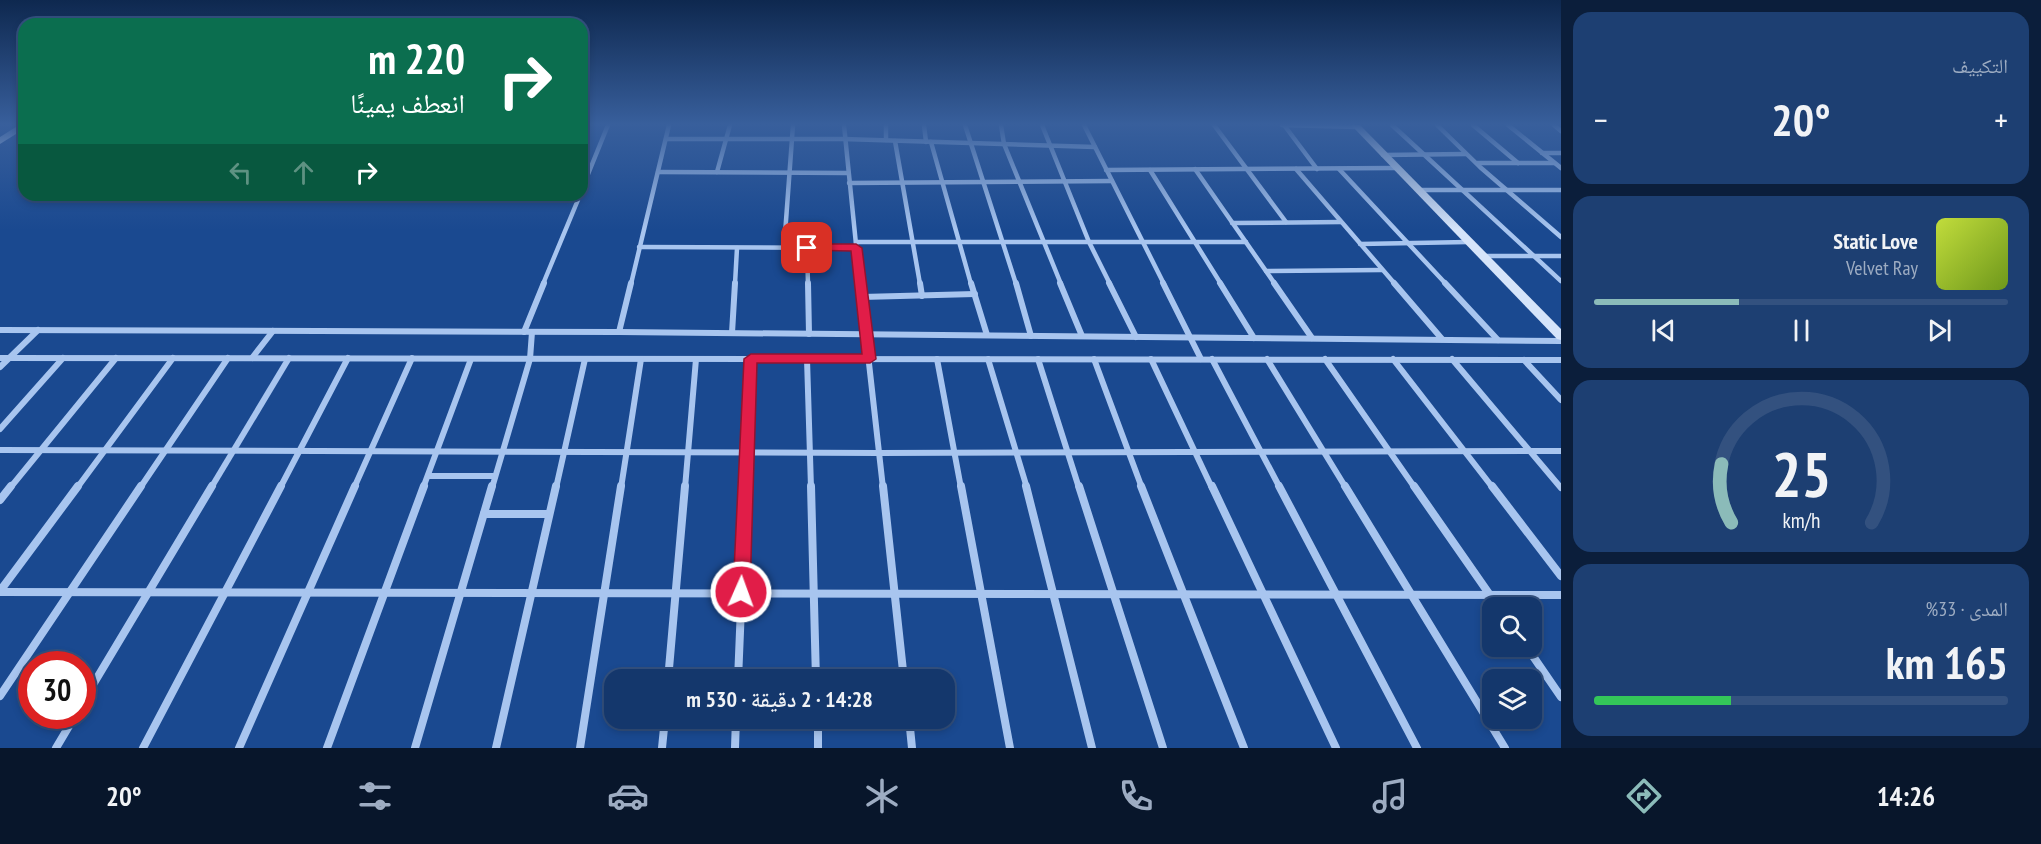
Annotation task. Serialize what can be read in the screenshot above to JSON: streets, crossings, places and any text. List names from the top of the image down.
{
  "page": {
    "tile": [
      "التكييف",
      ["المدى · 33%", "165 km"]
    ],
    "turn": ["220 m", "انعطف يمينًا"],
    "heat": ["−", "20°", "+"],
    "song": ["Static Love", "Velvet Ray"],
    "limit": "30",
    "trip": "14:28 · 2 دقيقة · 530 m",
    "tabs": ["14:26", "20°"],
    "gauge": ["25", "km/h"]
  }
}
